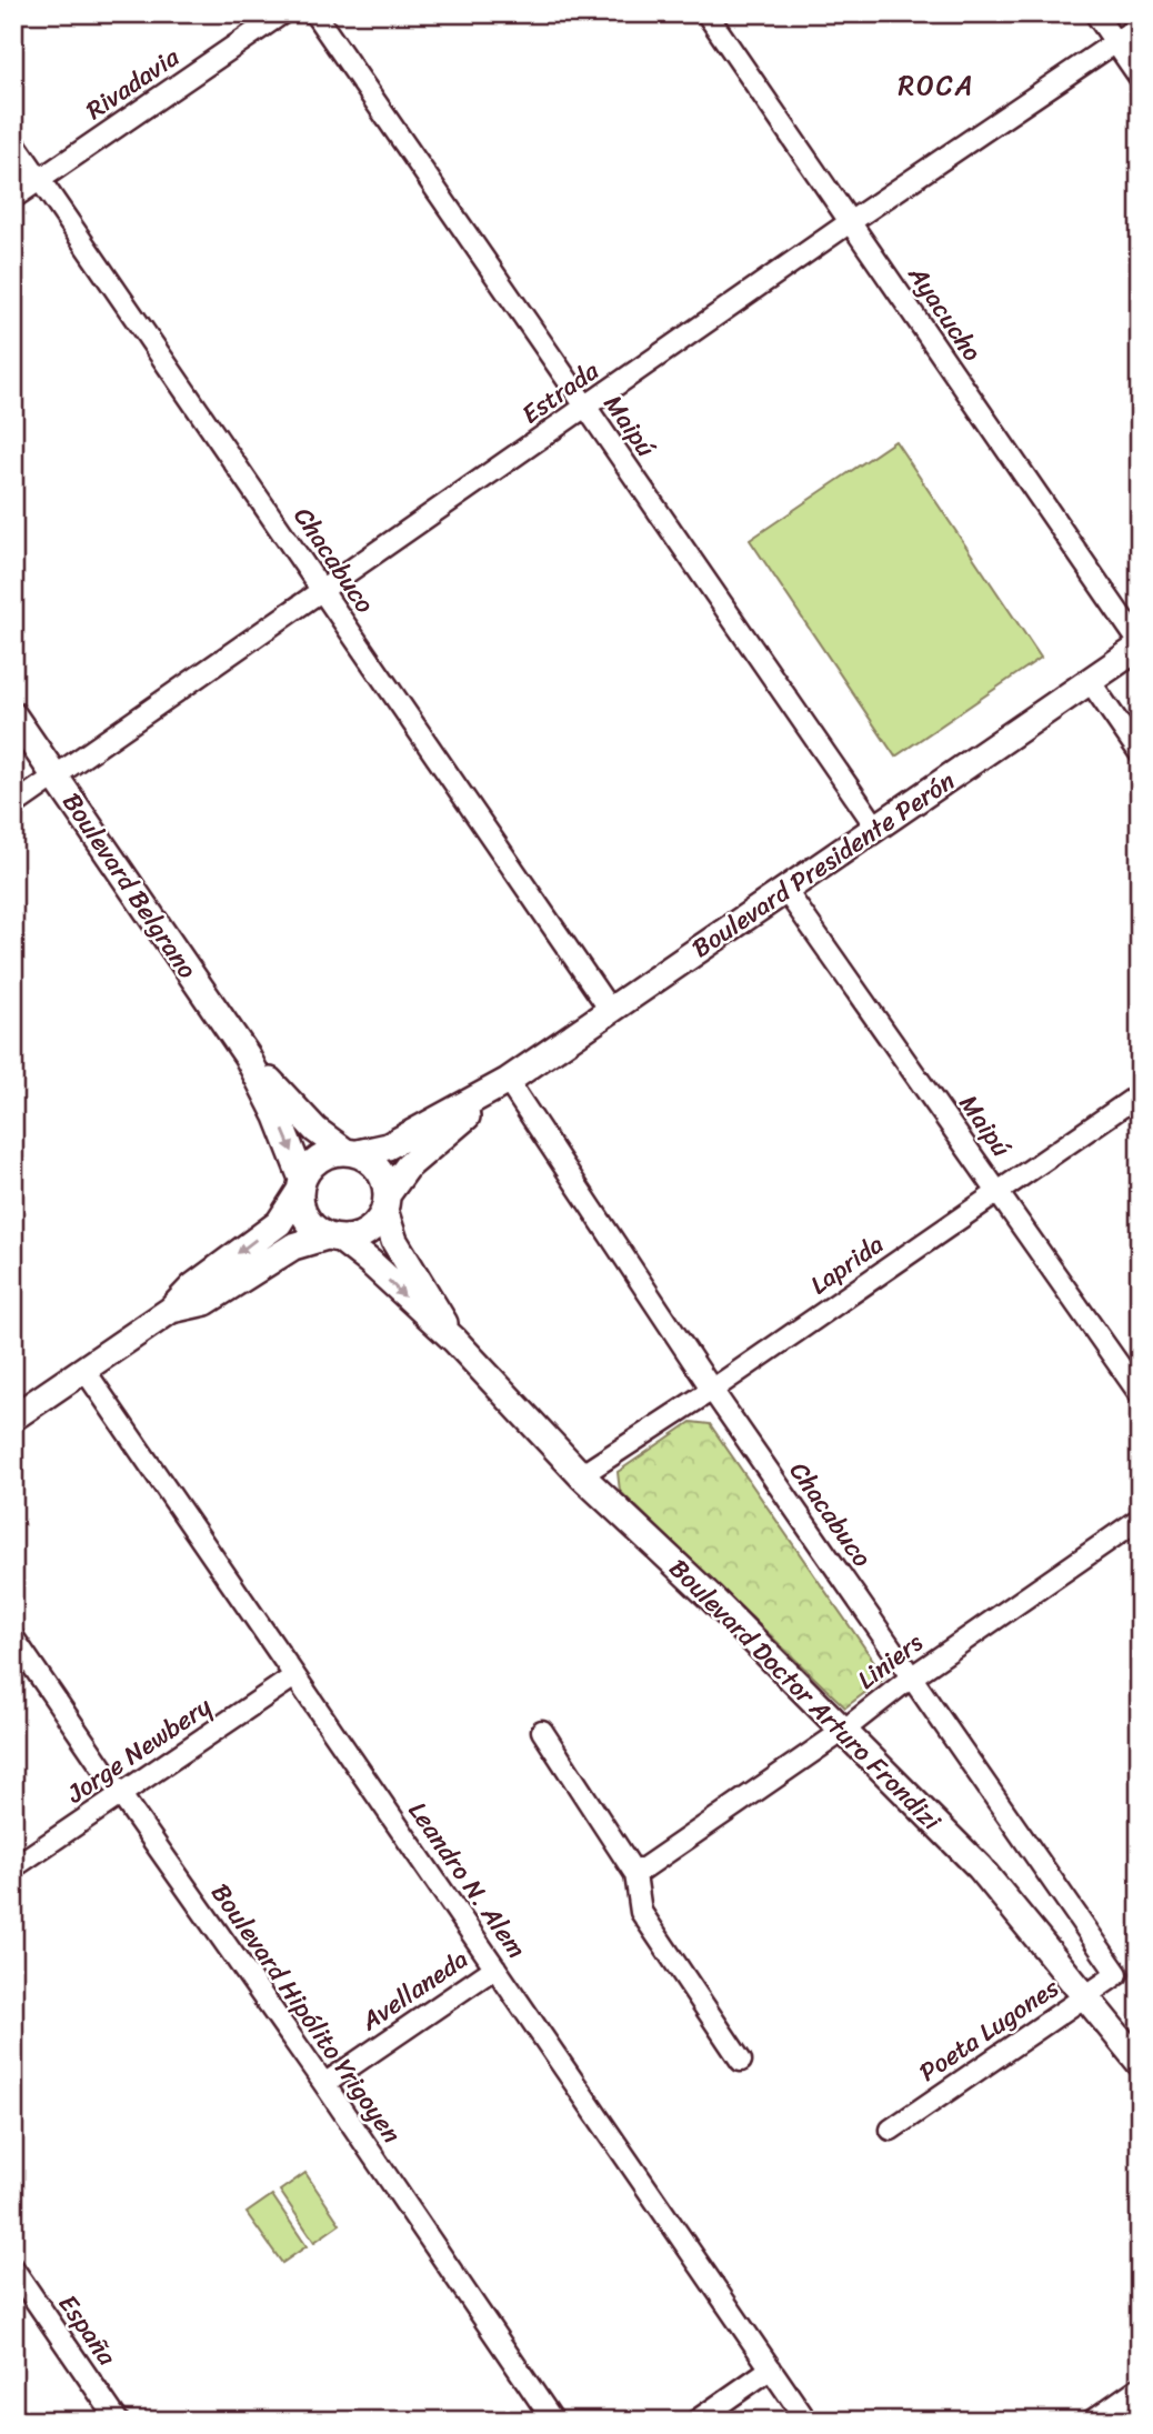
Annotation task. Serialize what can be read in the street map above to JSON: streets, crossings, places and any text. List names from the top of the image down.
{
  "streets": {
    "street": [
      "Rivadavia",
      "Ayacucho",
      "Estrada",
      "Maipú",
      "Chacabuco",
      "Boulevard Presidente Perón",
      "Boulevard Belgrano",
      "Laprida",
      "Liniers",
      "Boulevard Doctor Arturo Frondizi",
      "Jorge Newbery",
      "Leandro N. Alem",
      "Avellaneda",
      "Boulevard Hipólito Yrigoyen",
      "Poeta Lugones",
      "España"
    ]
  },
  "crossings": [
    ["Rivadavia", "Chacabuco"],
    ["Ayacucho", "Estrada"],
    ["Ayacucho", "Boulevard Presidente Perón"],
    ["Estrada", "Maipú"],
    ["Estrada", "Chacabuco"],
    ["Estrada", "Boulevard Belgrano"],
    ["Maipú", "Boulevard Presidente Perón"],
    ["Maipú", "Laprida"],
    ["Chacabuco", "Boulevard Presidente Perón"],
    ["Chacabuco", "Laprida"],
    ["Chacabuco", "Liniers"],
    ["Chacabuco", "Poeta Lugones"],
    ["Boulevard Presidente Perón", "Boulevard Belgrano"],
    ["Boulevard Presidente Perón", "Boulevard Doctor Arturo Frondizi"],
    ["Boulevard Belgrano", "Boulevard Doctor Arturo Frondizi"],
    ["Laprida", "Boulevard Doctor Arturo Frondizi"],
    ["Liniers", "Boulevard Doctor Arturo Frondizi"],
    ["Boulevard Doctor Arturo Frondizi", "Poeta Lugones"],
    ["Jorge Newbery", "Leandro N. Alem"],
    ["Jorge Newbery", "Boulevard Hipólito Yrigoyen"],
    ["Leandro N. Alem", "Avellaneda"],
    ["Avellaneda", "Boulevard Hipólito Yrigoyen"]
  ],
  "districts": ["ROCA"]
}
